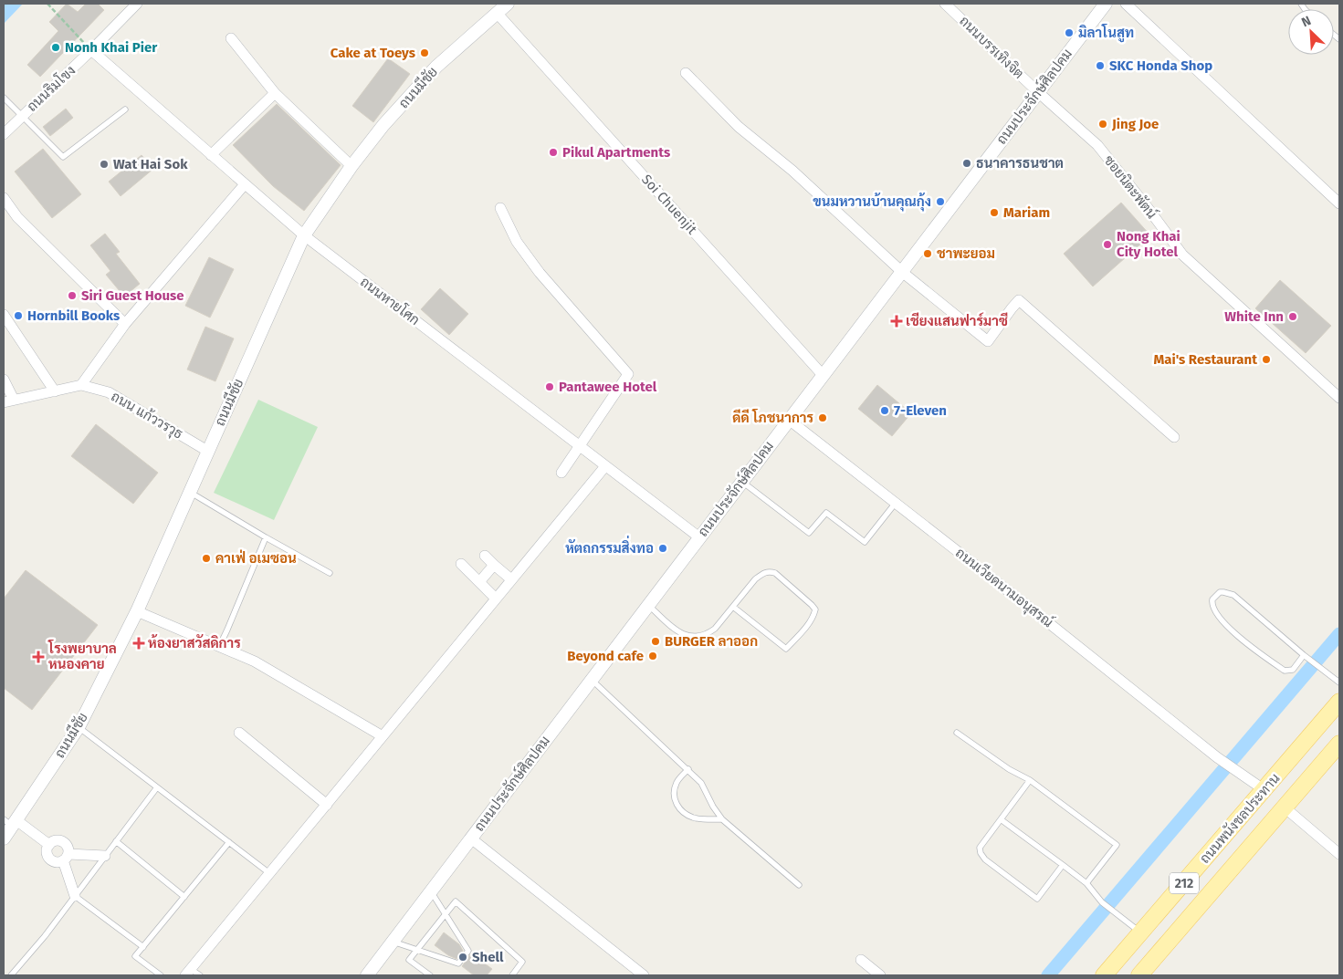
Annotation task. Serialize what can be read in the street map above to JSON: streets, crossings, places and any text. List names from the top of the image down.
{
  "streets": {
    "main road": ["ถนนพนังชลประทาน", "212"],
    "street": [
      "ถนนบรรเทิงจิต",
      "ถนนมีชัย",
      "ถนนริมโขง",
      "ถนนประจักษ์ศิลปคม",
      "ซอยนิตะพัตน์",
      "Soi Chuenjit",
      "ถนนหายโศก",
      "ถนน แก้ววรวุธ",
      "ถนนเวียดนามอนุสรณ์"
    ]
  },
  "crossings": [
    ["ถนนบรรเทิงจิต", "ถนนประจักษ์ศิลปคม"],
    ["ถนนบรรเทิงจิต", "ซอยนิตะพัตน์"],
    ["ถนนมีชัย", "Soi Chuenjit"],
    ["ถนนมีชัย", "ถนนหายโศก"],
    ["ถนนมีชัย", "ถนน แก้ววรวุธ"],
    ["ถนนริมโขง", "ถนนหายโศก"],
    ["ถนนประจักษ์ศิลปคม", "ซอยนิตะพัตน์"],
    ["ถนนประจักษ์ศิลปคม", "Soi Chuenjit"],
    ["ถนนประจักษ์ศิลปคม", "ถนนหายโศก"],
    ["ถนนประจักษ์ศิลปคม", "ถนนเวียดนามอนุสรณ์"],
    ["ถนนเวียดนามอนุสรณ์", "ถนนพนังชลประทาน"]
  ],
  "places": {
    "other": [
      "มิลาโนสูท",
      "Nonh Khai Pier",
      "Cake at Toeys",
      "SKC Honda Shop",
      "Jing Joe",
      "Pikul Apartments",
      "ธนาคารธนชาต",
      "Wat Hai Sok",
      "ขนมหวานบ้านคุณกุ้ง",
      "Mariam",
      "Nong Khai City Hotel",
      "ชาพะยอม",
      "Siri Guest House",
      "Hornbill Books",
      "White Inn",
      "Mai's Restaurant",
      "Pantawee Hotel",
      "7-Eleven",
      "ดีดี โภชนาการ",
      "หัตถกรรมสิ่งทอ",
      "คาเฟ่ อเมซอน",
      "BURGER ลาออก",
      "Beyond cafe",
      "Shell"
    ],
    "health": ["เชียงแสนฟาร์มาซี", "ห้องยาสวัสดิการ", "โรงพยาบาล หนองคาย"]
  },
  "north": "top left"
}
